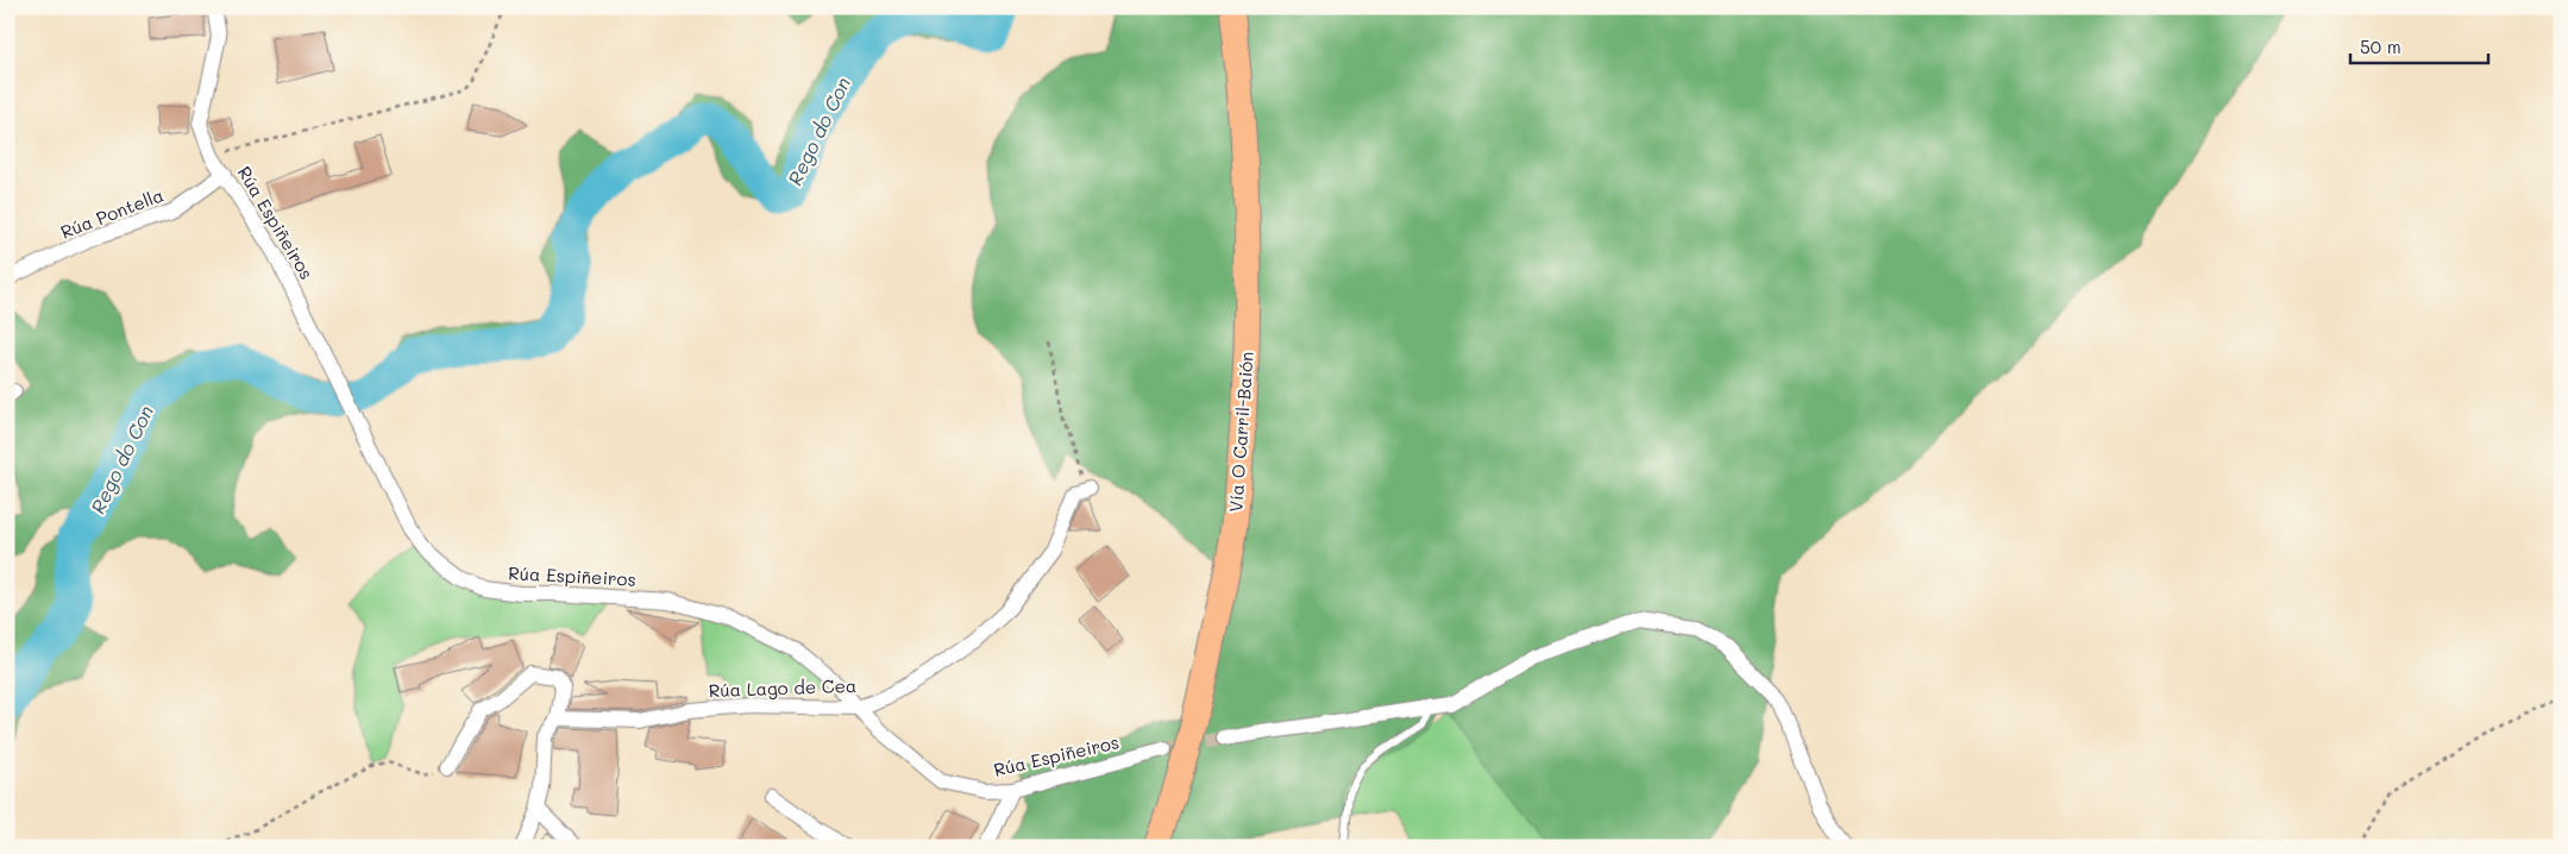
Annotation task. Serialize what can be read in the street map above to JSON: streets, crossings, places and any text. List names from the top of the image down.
{
  "streets": {
    "highway": ["Vía O Carril-Baión"],
    "street": ["Rúa Pontella", "Rúa Espiñeiros", "Rúa Lago de Cea"]
  },
  "crossings": [
    ["Rúa Pontella", "Rúa Espiñeiros"],
    ["Rúa Espiñeiros", "Rúa Lago de Cea"]
  ],
  "water": ["Rego do Con"],
  "scale_bar": "50 m"
}
